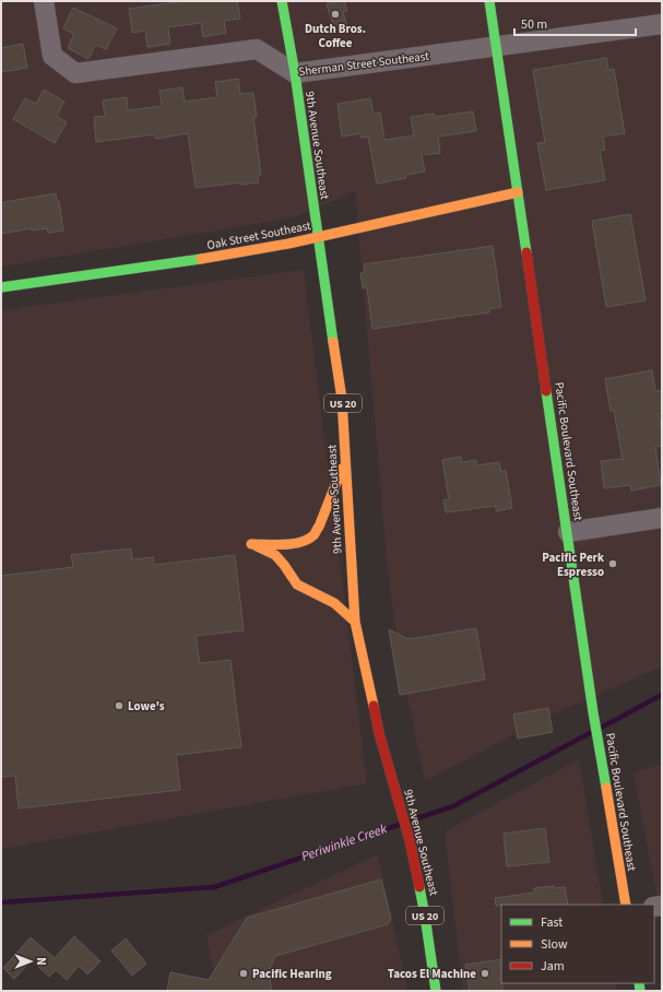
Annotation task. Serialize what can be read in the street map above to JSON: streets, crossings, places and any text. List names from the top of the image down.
{
  "streets": {
    "main road": [
      "9th Avenue Southeast",
      "Oak Street Southeast",
      "US 20",
      "Pacific Boulevard Southeast"
    ],
    "street": ["Sherman Street Southeast"]
  },
  "crossings": [
    ["Sherman Street Southeast", "9th Avenue Southeast"],
    ["Sherman Street Southeast", "Pacific Boulevard Southeast"],
    ["9th Avenue Southeast", "Oak Street Southeast"],
    ["Oak Street Southeast", "Pacific Boulevard Southeast"]
  ],
  "water": ["Periwinkle Creek"],
  "places": [
    "Dutch Bros. Coffee",
    "Pacific Perk Espresso",
    "Lowe's",
    "Pacific Hearing",
    "Tacos El Machine"
  ],
  "legend": ["Fast", "Slow", "Jam"],
  "scale_bar": "50 m",
  "north": "right"
}
